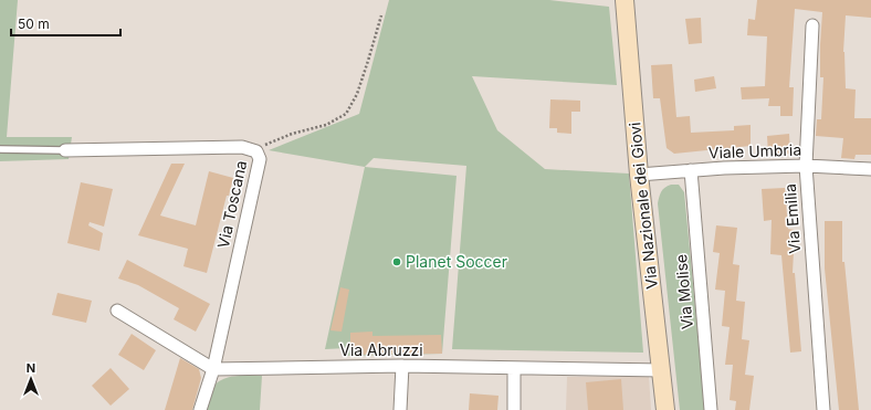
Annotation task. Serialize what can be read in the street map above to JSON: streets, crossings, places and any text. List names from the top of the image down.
{
  "streets": {
    "main road": ["Via Nazionale dei Giovi"],
    "street": [
      "Viale Umbria",
      "Via Toscana",
      "Via Emilia",
      "Via Molise",
      "Via Abruzzi"
    ]
  },
  "crossings": [
    ["Viale Umbria", "Via Nazionale dei Giovi"],
    ["Viale Umbria", "Via Emilia"],
    ["Viale Umbria", "Via Molise"],
    ["Via Toscana", "Via Abruzzi"],
    ["Via Nazionale dei Giovi", "Via Abruzzi"]
  ],
  "places": ["Planet Soccer"],
  "scale_bar": "50 m",
  "north": "top"
}
